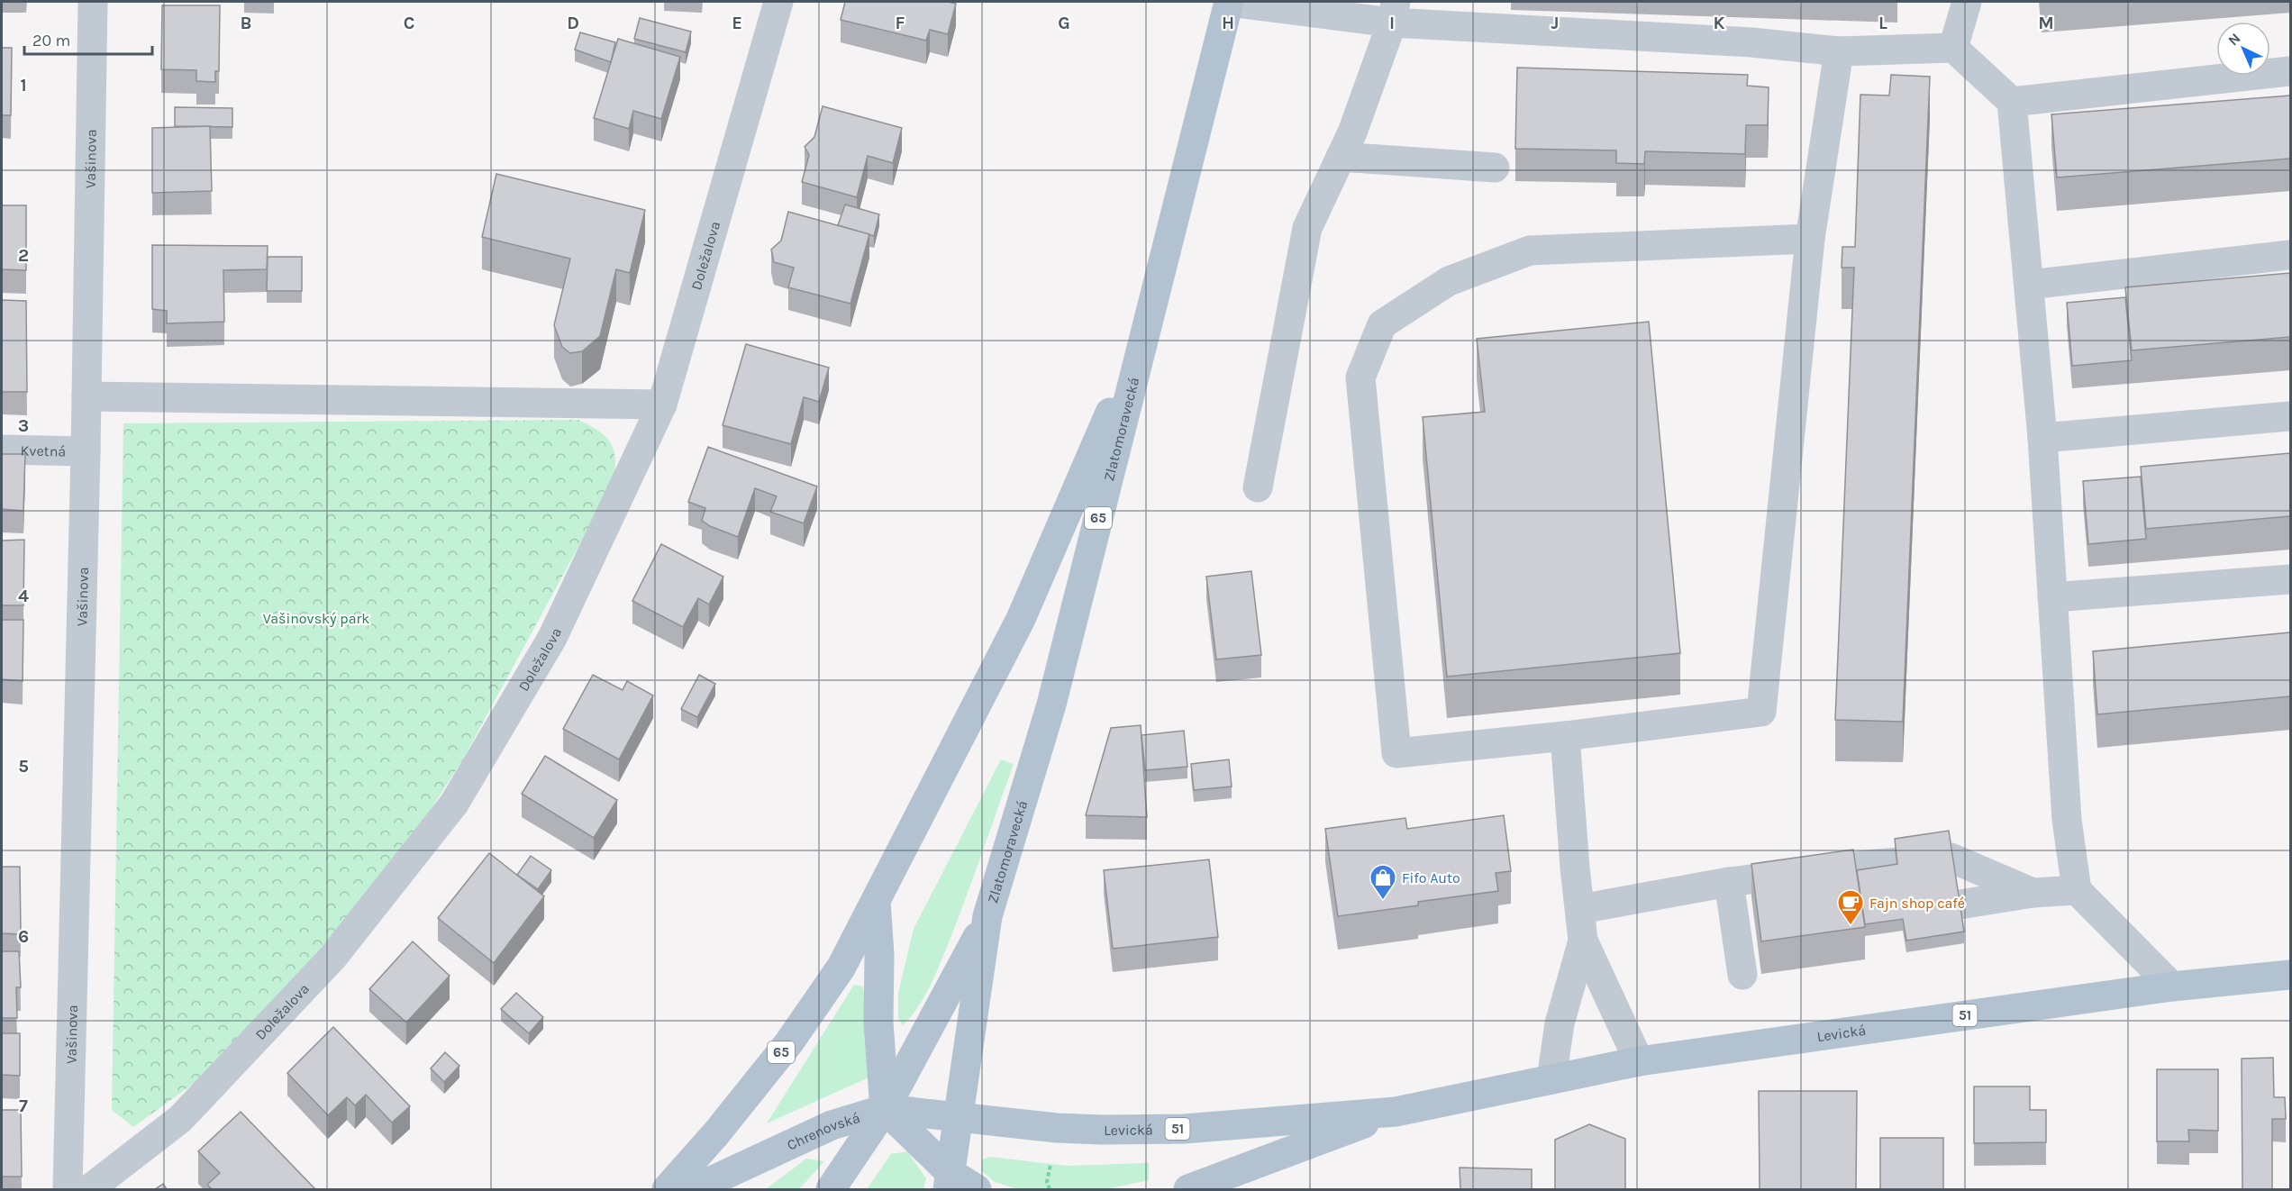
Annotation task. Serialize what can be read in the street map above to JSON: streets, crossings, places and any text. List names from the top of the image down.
{
  "streets": {
    "main road": [
      "Zlatomoravecká",
      "65",
      "51",
      "Levická",
      "Chrenovská"
    ],
    "street": ["Vašinova", "Doležalova", "Kvetná"]
  },
  "crossings": [
    ["Vašinova", "Kvetná"],
    ["Zlatomoravecká", "65"],
    ["65", "Levická"],
    ["65", "Chrenovská"],
    ["Levická", "Chrenovská"]
  ],
  "parks": ["Vašinovský park"],
  "places": {
    "shop": ["Fifo Auto"],
    "cafe": ["Fajn shop café"]
  },
  "scale_bar": "20 m",
  "north": "top left",
  "grid": {
    "columns": [
      "B",
      "C",
      "D",
      "E",
      "F",
      "G",
      "H",
      "I",
      "J",
      "K",
      "L",
      "M"
    ],
    "rows": [
      "1",
      "2",
      "3",
      "4",
      "5",
      "6",
      "7"
    ]
  }
}
